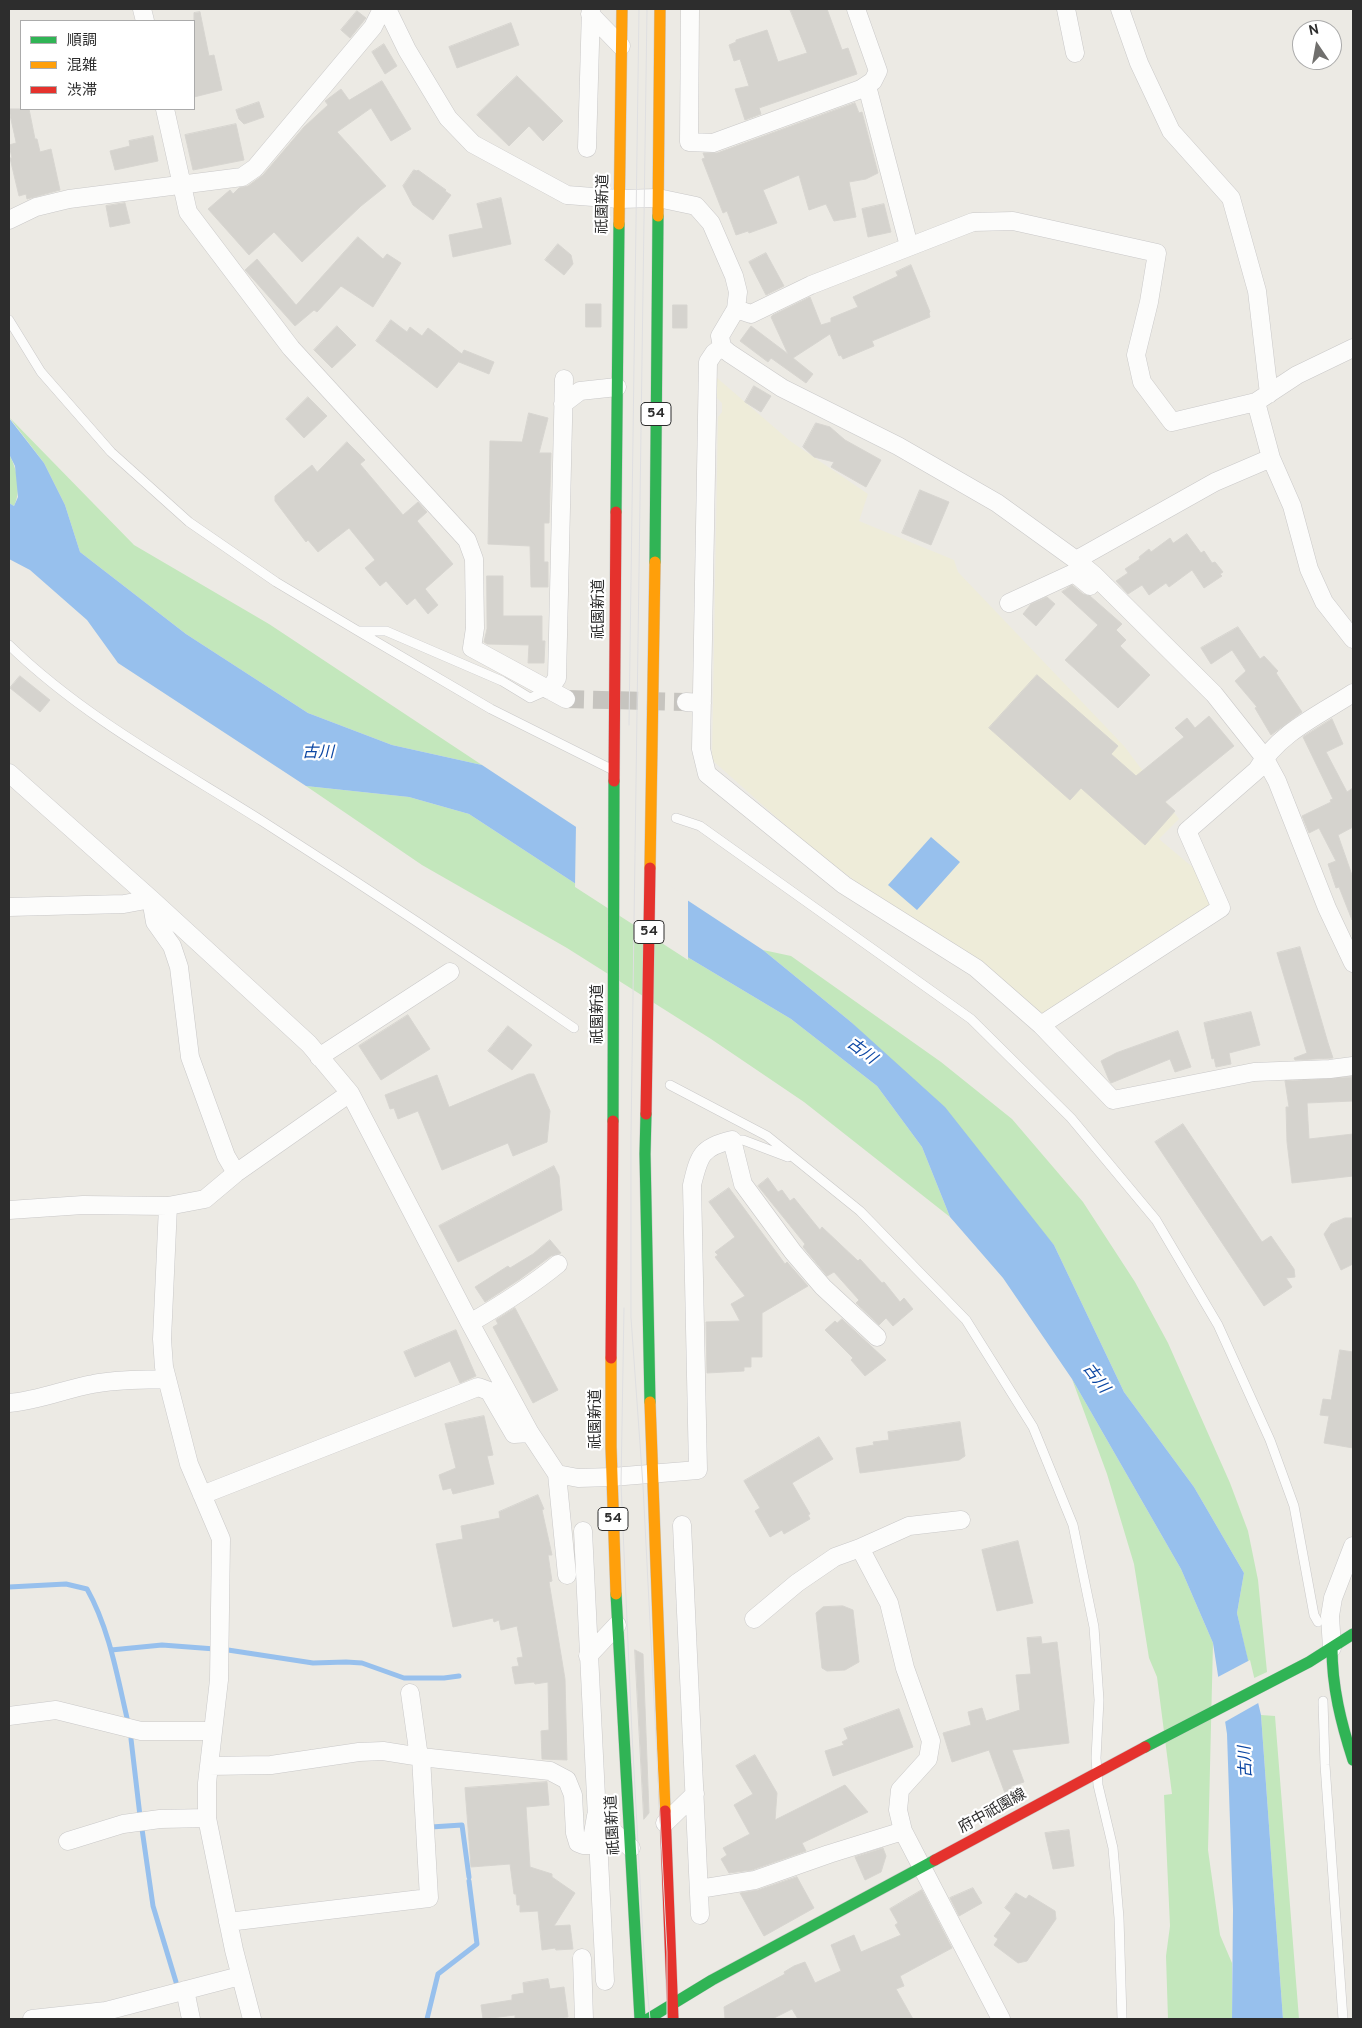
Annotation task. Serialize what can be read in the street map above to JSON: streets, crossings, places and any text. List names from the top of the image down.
{
  "streets": {
    "main road": ["祇園新道", "54", "府中祇園線"]
  },
  "crossings": [
    ["54", "府中祇園線"]
  ],
  "water": ["古川"],
  "legend": ["順調", "混雑", "渋滞"],
  "north": "top"
}
